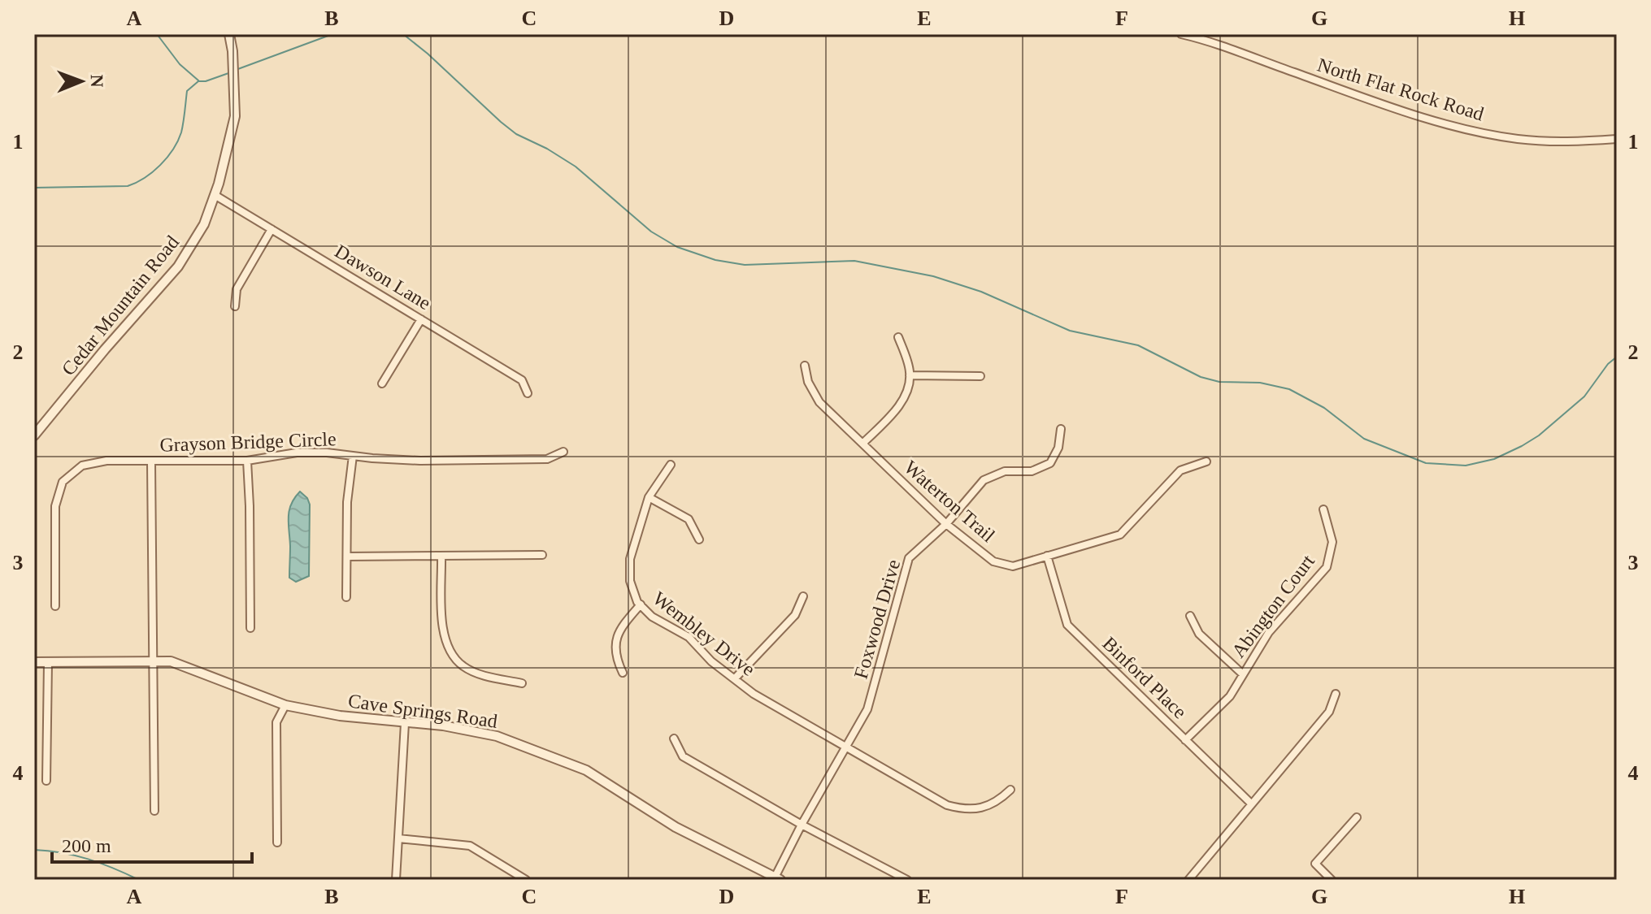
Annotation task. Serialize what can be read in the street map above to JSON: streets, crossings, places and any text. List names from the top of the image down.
{
  "streets": {
    "street": [
      "North Flat Rock Road",
      "Dawson Lane",
      "Cedar Mountain Road",
      "Grayson Bridge Circle",
      "Waterton Trail",
      "Abington Court",
      "Foxwood Drive",
      "Wembley Drive",
      "Binford Place",
      "Cave Springs Road"
    ]
  },
  "crossings": [
    ["Dawson Lane", "Cedar Mountain Road"],
    ["Waterton Trail", "Foxwood Drive"],
    ["Waterton Trail", "Binford Place"],
    ["Abington Court", "Binford Place"],
    ["Foxwood Drive", "Wembley Drive"],
    ["Foxwood Drive", "Cave Springs Road"]
  ],
  "scale_bar": "200 m",
  "north": "right",
  "grid": {
    "columns": [
      "A",
      "B",
      "C",
      "D",
      "E",
      "F",
      "G",
      "H"
    ],
    "rows": [
      "1",
      "2",
      "3",
      "4"
    ]
  }
}
